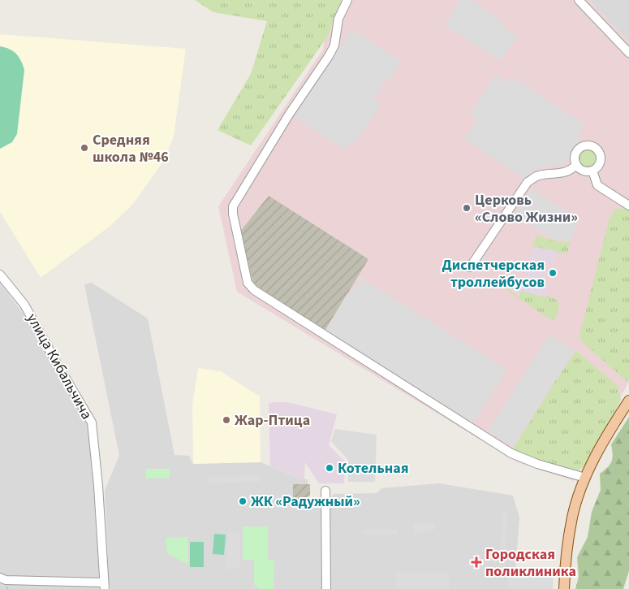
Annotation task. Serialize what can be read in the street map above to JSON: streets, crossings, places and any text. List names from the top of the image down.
{
  "streets": {
    "street": ["улица Кибальчича"]
  },
  "places": {
    "other": [
      "Средняя школа №46",
      "Церковь «Слово Жизни»",
      "Диспетчерская троллейбусов",
      "Жар-Птица",
      "Котельная",
      "ЖК «Радужный»"
    ],
    "health": ["Городская поликлиника"]
  }
}
